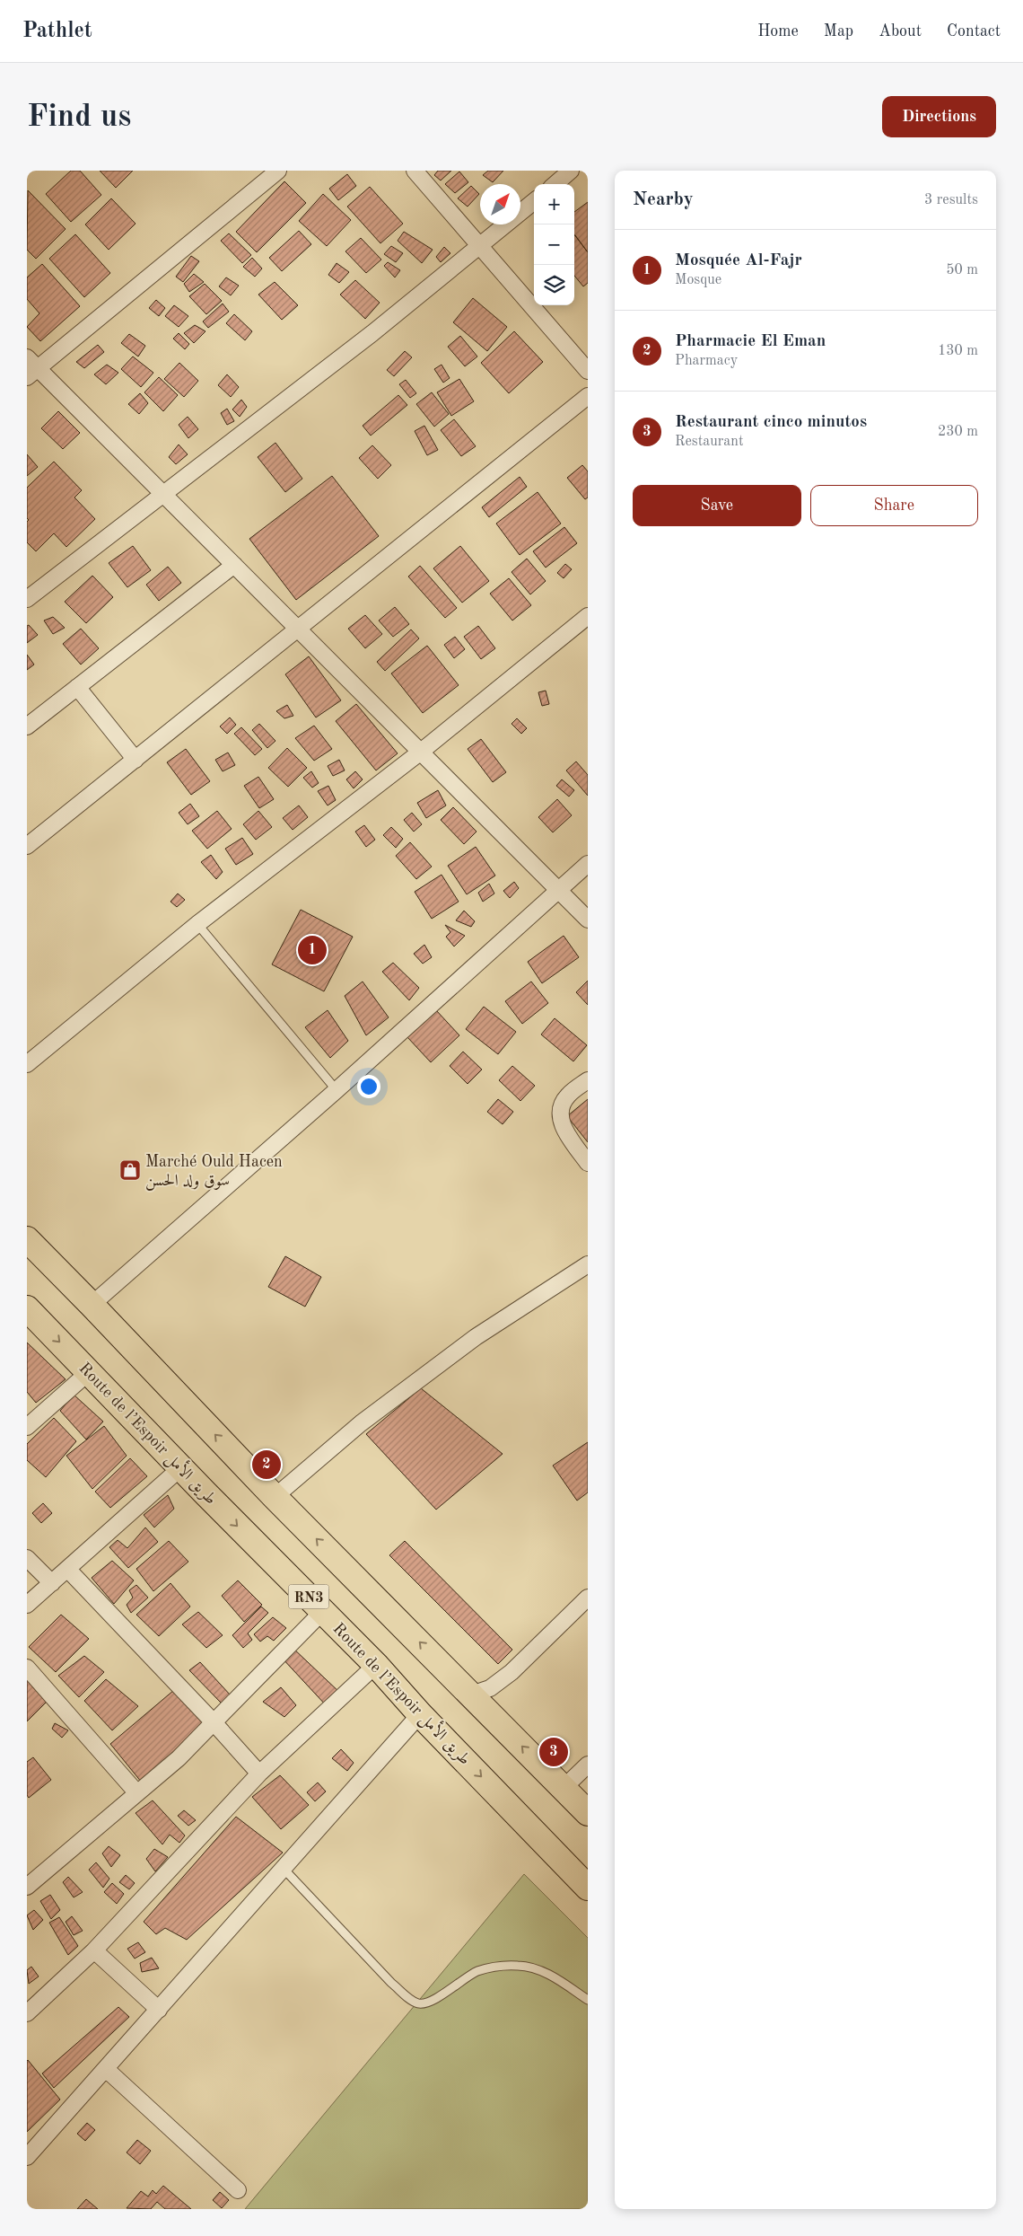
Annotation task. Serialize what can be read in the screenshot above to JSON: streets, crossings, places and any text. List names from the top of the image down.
{
  "streets": {
    "highway": ["Route de l’Espoir طريق الأمل", "RN3"]
  },
  "places": {
    "shop": ["Marché Ould Hacen سوق ولد الحسن"]
  },
  "north": "top right",
  "page": {
    "header": "Pathlet",
    "nav": [
      "Home",
      "Map",
      "About",
      "Contact"
    ],
    "buttons": [
      "Directions",
      ["Save", "Share"]
    ],
    "title": "Find us",
    "heading": ["Nearby", "3 results"],
    "map_buttons": ["+", "−"],
    "list": [
      {
        "mark": "1",
        "name": "Mosquée Al-Fajr",
        "note": "Mosque",
        "value": "50 m"
      },
      {
        "mark": "2",
        "name": "Pharmacie El Eman",
        "note": "Pharmacy",
        "value": "130 m"
      },
      {
        "mark": "3",
        "name": "Restaurant cinco minutos",
        "note": "Restaurant",
        "value": "230 m"
      }
    ],
    "pins": ["1", "2", "3"]
  }
}
